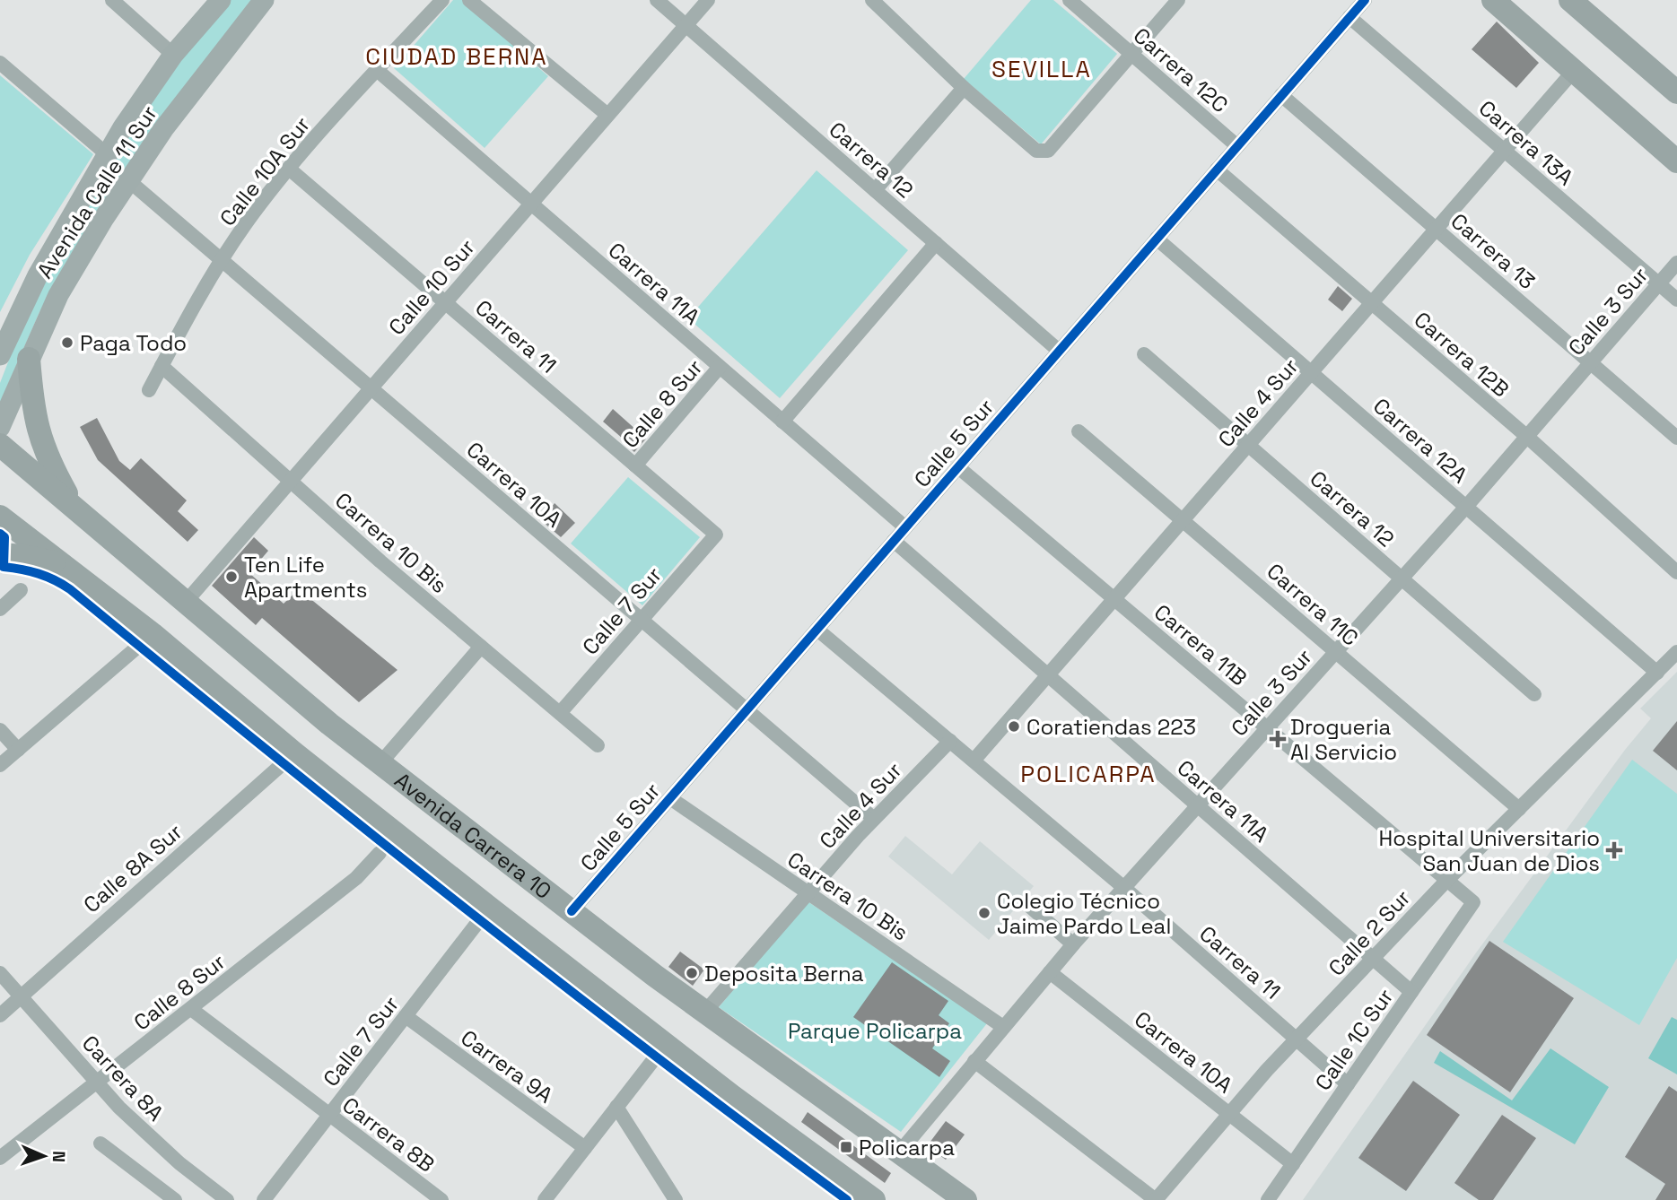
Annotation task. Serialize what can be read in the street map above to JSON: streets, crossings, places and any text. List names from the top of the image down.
{
  "streets": {
    "main road": ["Avenida Calle 11 Sur", "Avenida Carrera 10"],
    "street": [
      "Carrera 12C",
      "Carrera 13A",
      "Carrera 12",
      "Calle 10A Sur",
      "Carrera 13",
      "Carrera 11A",
      "Calle 10 Sur",
      "Calle 3 Sur",
      "Carrera 11",
      "Carrera 12B",
      "Calle 4 Sur",
      "Calle 8 Sur",
      "Carrera 12A",
      "Calle 5 Sur",
      "Carrera 10A",
      "Carrera 10 Bis",
      "Carrera 11C",
      "Calle 7 Sur",
      "Carrera 11B",
      "Calle 8A Sur",
      "Calle 2 Sur",
      "Calle 1C Sur",
      "Carrera 9A",
      "Carrera 8A",
      "Carrera 8B"
    ]
  },
  "crossings": [
    ["Carrera 12C", "Calle 5 Sur"],
    ["Carrera 13A", "Calle 3 Sur"],
    ["Carrera 13A", "Calle 4 Sur"],
    ["Carrera 13A", "Calle 5 Sur"],
    ["Carrera 12", "Calle 10 Sur"],
    ["Carrera 12", "Calle 3 Sur"],
    ["Carrera 12", "Calle 4 Sur"],
    ["Carrera 12", "Calle 5 Sur"],
    ["Calle 10A Sur", "Carrera 11A"],
    ["Calle 10A Sur", "Carrera 11"],
    ["Calle 10A Sur", "Carrera 10A"],
    ["Calle 10A Sur", "Carrera 10 Bis"],
    ["Avenida Calle 11 Sur", "Carrera 10A"],
    ["Carrera 13", "Calle 3 Sur"],
    ["Carrera 13", "Calle 4 Sur"],
    ["Carrera 13", "Calle 5 Sur"],
    ["Carrera 11A", "Calle 10 Sur"],
    ["Carrera 11A", "Calle 3 Sur"],
    ["Carrera 11A", "Calle 4 Sur"],
    ["Carrera 11A", "Calle 8 Sur"],
    ["Carrera 11A", "Calle 5 Sur"],
    ["Carrera 11A", "Calle 2 Sur"],
    ["Carrera 11A", "Calle 1C Sur"],
    ["Calle 10 Sur", "Carrera 11"],
    ["Calle 10 Sur", "Carrera 10A"],
    ["Calle 10 Sur", "Carrera 10 Bis"],
    ["Calle 10 Sur", "Avenida Carrera 10"],
    ["Calle 3 Sur", "Carrera 11"],
    ["Calle 3 Sur", "Carrera 12B"],
    ["Calle 3 Sur", "Carrera 12A"],
    ["Calle 3 Sur", "Carrera 10A"],
    ["Calle 3 Sur", "Carrera 10 Bis"],
    ["Calle 3 Sur", "Carrera 11C"],
    ["Calle 3 Sur", "Carrera 11B"],
    ["Calle 3 Sur", "Avenida Carrera 10"],
    ["Carrera 11", "Calle 4 Sur"],
    ["Carrera 11", "Calle 8 Sur"],
    ["Carrera 11", "Calle 5 Sur"],
    ["Carrera 11", "Calle 7 Sur"],
    ["Carrera 11", "Calle 2 Sur"],
    ["Carrera 11", "Calle 1C Sur"],
    ["Carrera 12B", "Calle 4 Sur"],
    ["Carrera 12B", "Calle 5 Sur"],
    ["Calle 4 Sur", "Carrera 12A"],
    ["Calle 4 Sur", "Carrera 10A"],
    ["Calle 4 Sur", "Carrera 10 Bis"],
    ["Calle 4 Sur", "Carrera 11C"],
    ["Calle 4 Sur", "Carrera 11B"],
    ["Calle 4 Sur", "Avenida Carrera 10"],
    ["Calle 8 Sur", "Carrera 8A"],
    ["Calle 8 Sur", "Carrera 8B"],
    ["Carrera 12A", "Calle 5 Sur"],
    ["Carrera 12A", "Calle 2 Sur"],
    ["Calle 5 Sur", "Carrera 10A"],
    ["Calle 5 Sur", "Carrera 10 Bis"],
    ["Calle 5 Sur", "Carrera 11B"],
    ["Calle 5 Sur", "Avenida Carrera 10"],
    ["Carrera 10A", "Calle 7 Sur"],
    ["Carrera 10A", "Calle 2 Sur"],
    ["Carrera 10A", "Calle 1C Sur"],
    ["Carrera 10 Bis", "Calle 7 Sur"],
    ["Carrera 11C", "Calle 2 Sur"],
    ["Calle 7 Sur", "Avenida Carrera 10"],
    ["Calle 7 Sur", "Carrera 9A"],
    ["Calle 7 Sur", "Carrera 8B"],
    ["Carrera 11B", "Calle 2 Sur"],
    ["Carrera 11B", "Calle 1C Sur"],
    ["Avenida Carrera 10", "Calle 8A Sur"],
    ["Calle 8A Sur", "Carrera 8A"]
  ],
  "districts": ["CIUDAD BERNA", "SEVILLA", "POLICARPA"],
  "parks": ["Parque Policarpa"],
  "places": {
    "other": [
      "Paga Todo",
      "Ten Life Apartments",
      "Coratiendas 223",
      "Colegio Técnico Jaime Pardo Leal",
      "Deposita Berna"
    ],
    "health": ["Drogueria Al Servicio", "Hospital Universitario San Juan de Dios"],
    "transit": ["Policarpa"]
  },
  "north": "right"
}
